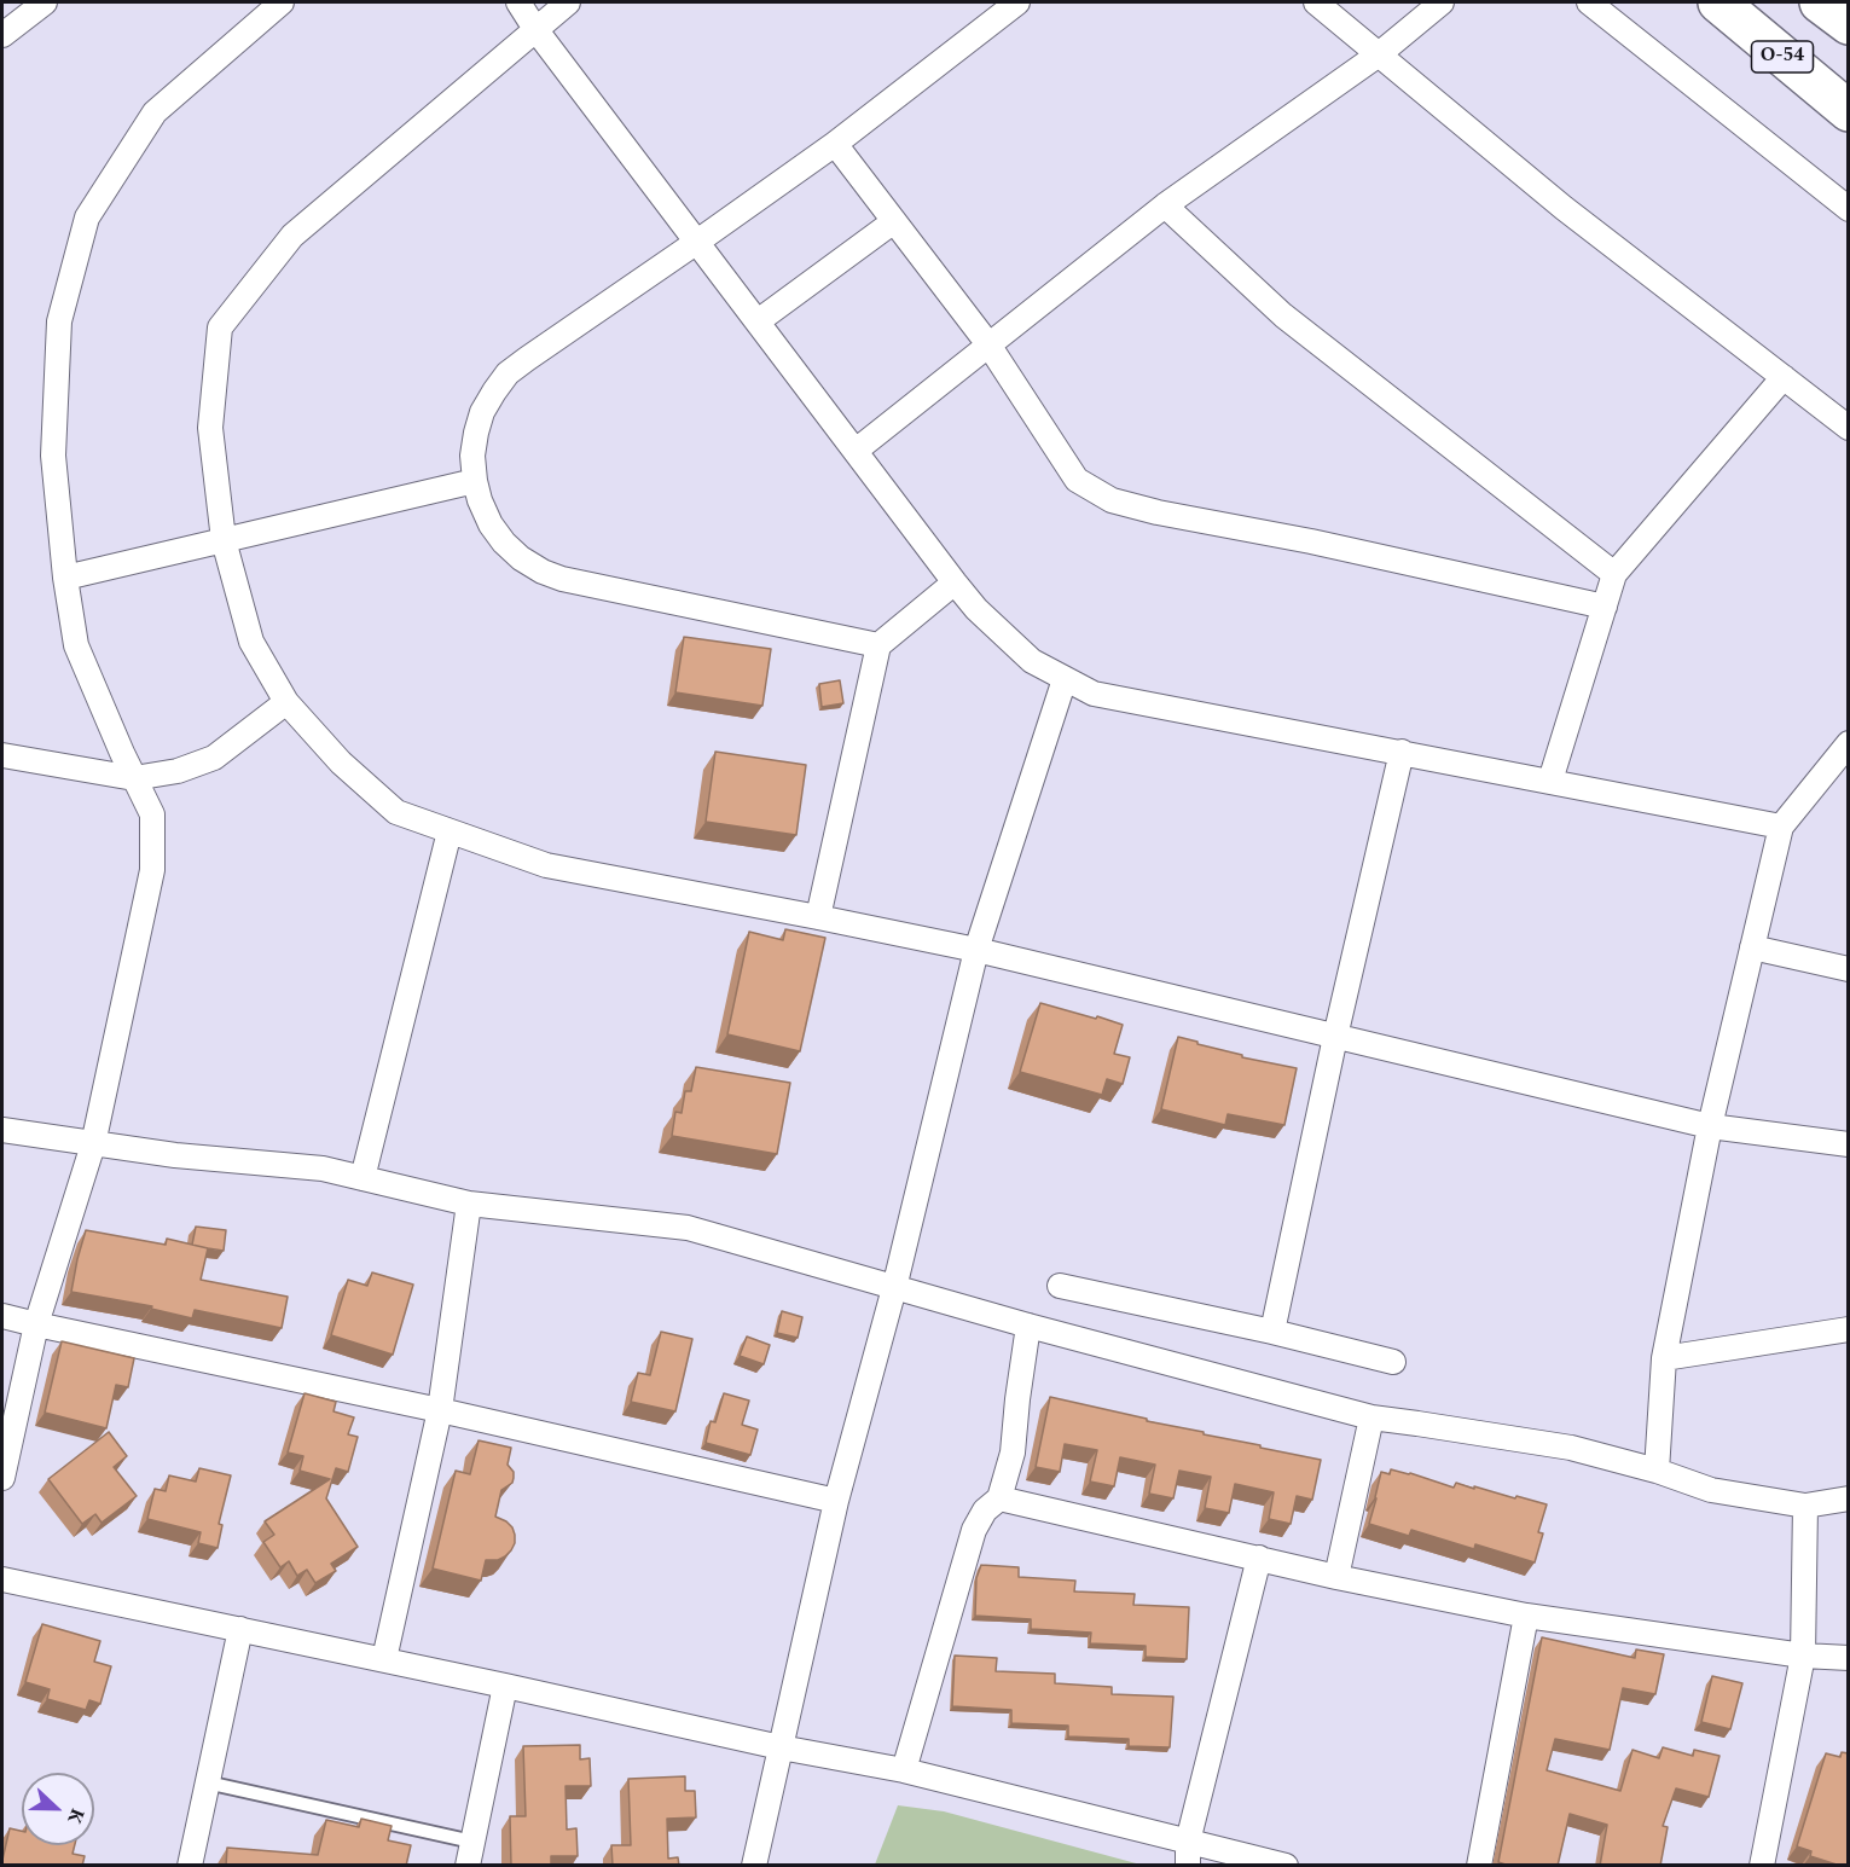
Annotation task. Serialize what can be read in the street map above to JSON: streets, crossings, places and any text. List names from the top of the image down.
{
  "streets": {
    "highway": ["O-54"]
  },
  "north": "right"
}
